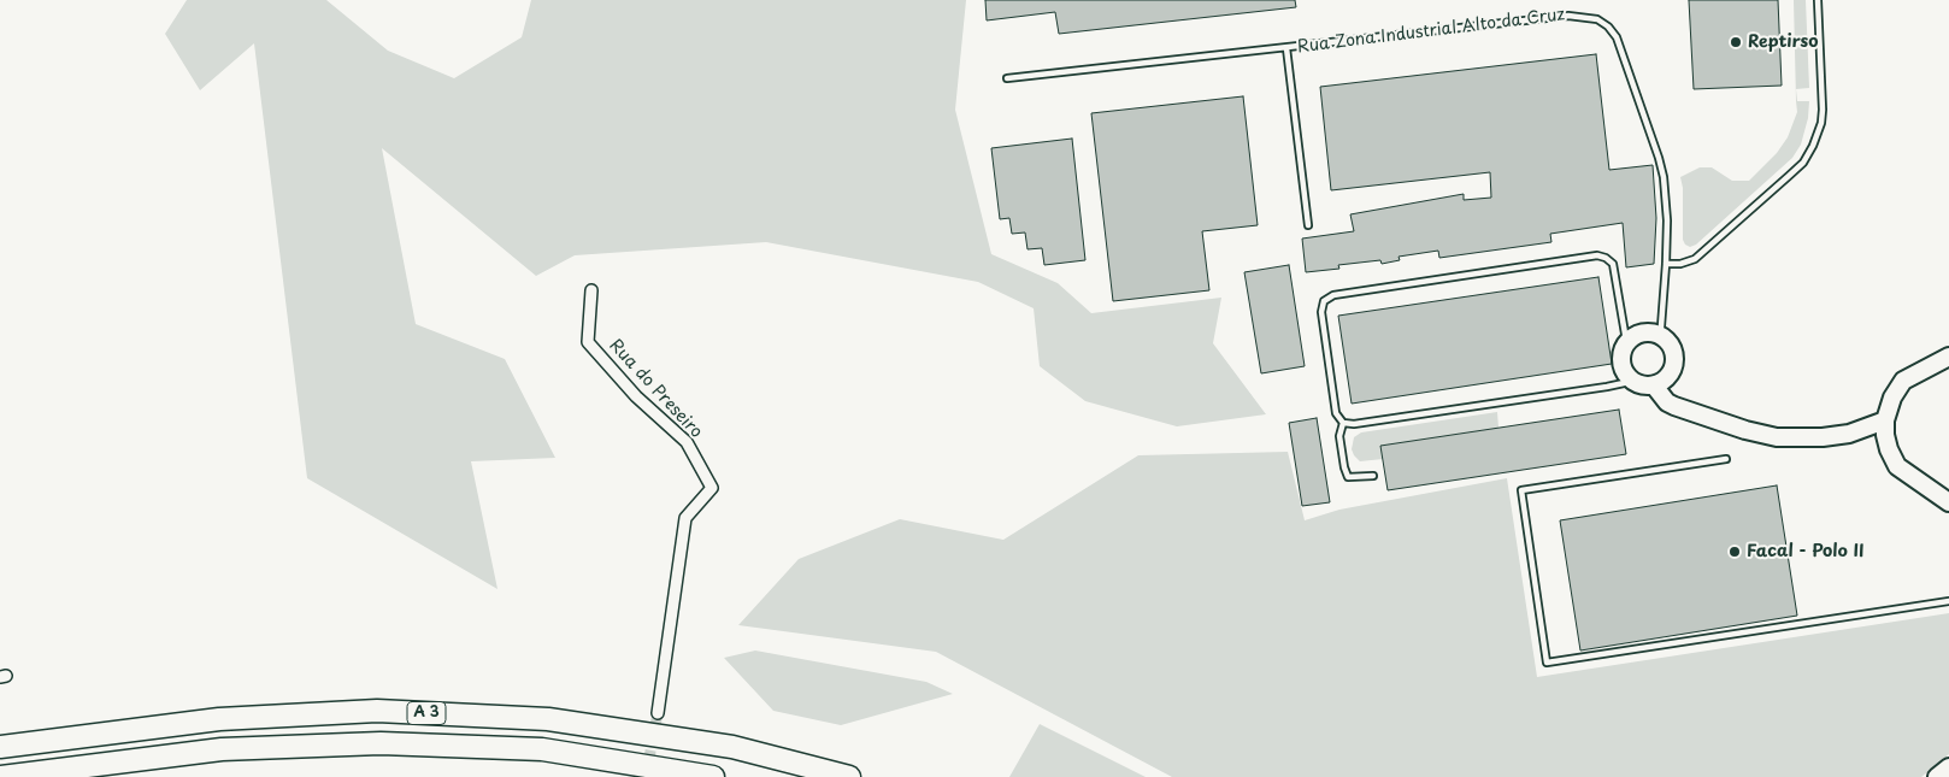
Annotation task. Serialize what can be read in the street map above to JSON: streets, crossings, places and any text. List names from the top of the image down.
{
  "streets": {
    "highway": ["A 3"],
    "street": ["Rua do Preseiro"],
    "lane": ["Rua Zona Industrial Alto da Cruz"]
  },
  "places": ["Reptirso", "Facal - Polo II"]
}
